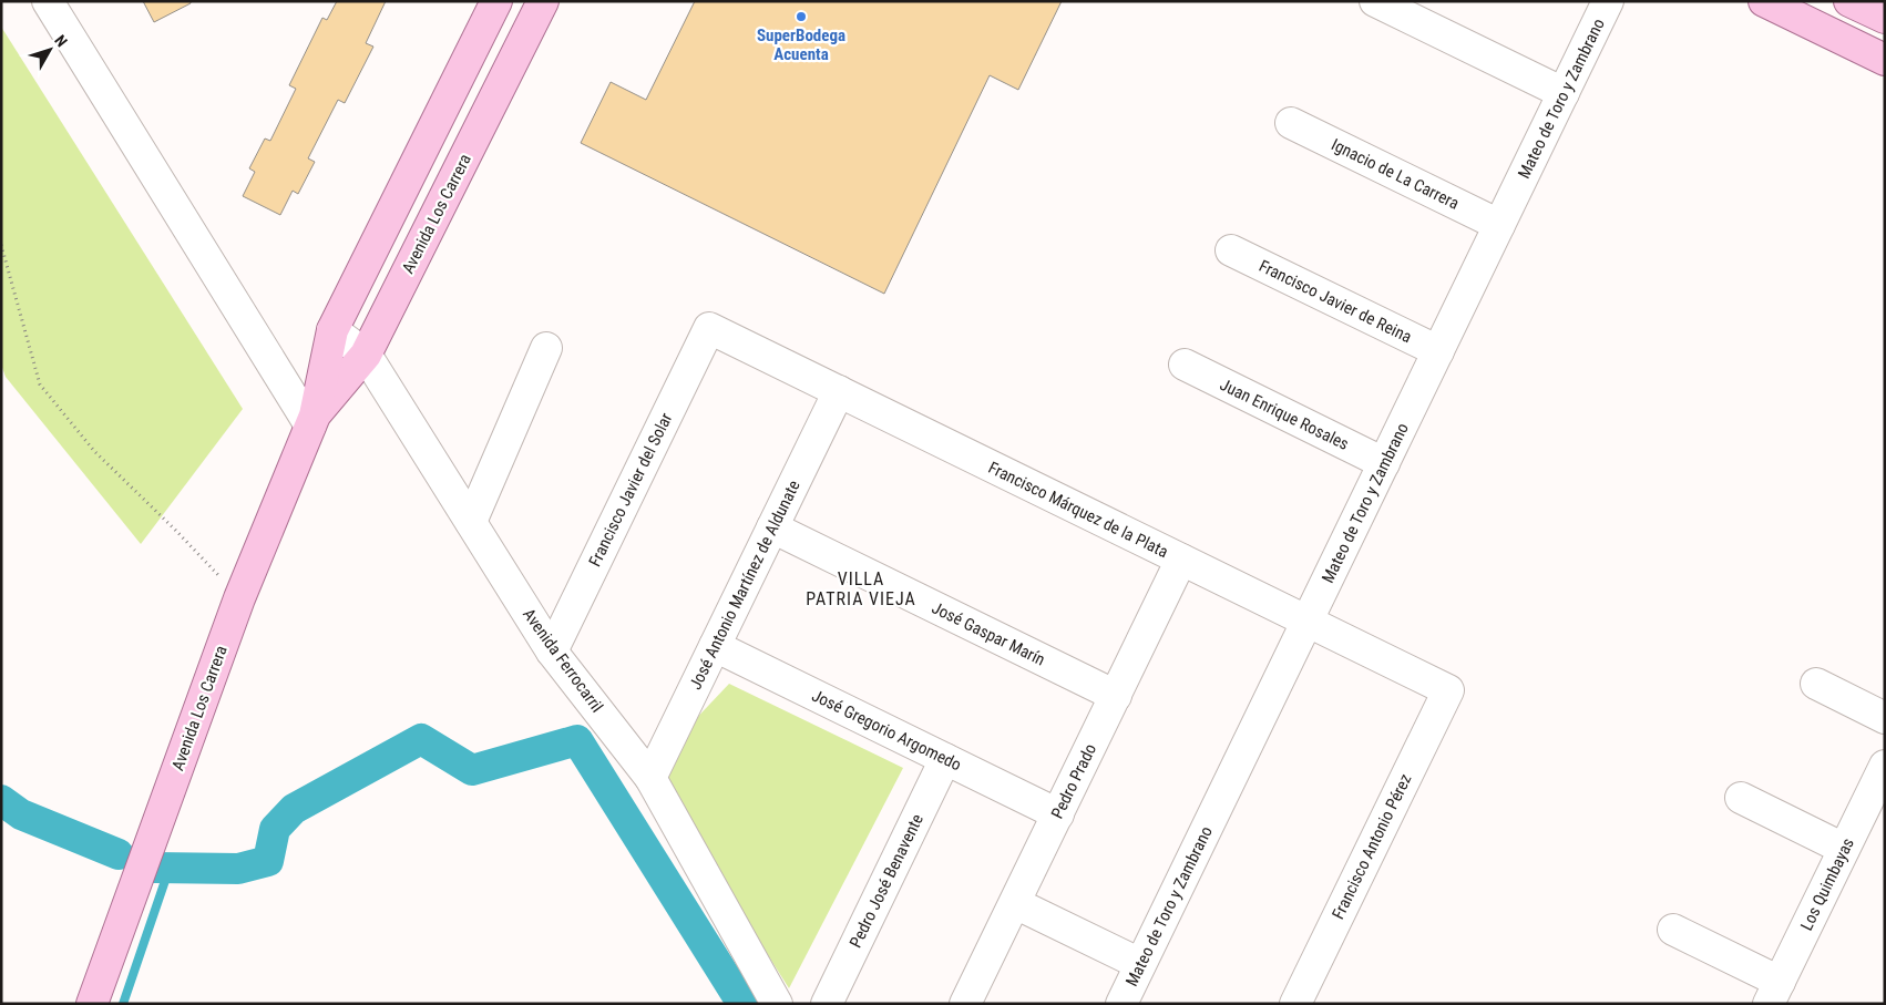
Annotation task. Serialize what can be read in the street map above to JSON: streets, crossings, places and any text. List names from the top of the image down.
{
  "streets": {
    "main road": ["Avenida Los Carrera"],
    "street": [
      "Mateo de Toro y Zambrano",
      "Ignacio de La Carrera",
      "Francisco Javier de Reina",
      "Juan Enrique Rosales",
      "Francisco Javier del Solar",
      "Francisco Márquez de la Plata",
      "José Antonio Martínez de Aldunate",
      "José Gaspar Marín",
      "Avenida Ferrocarril",
      "José Gregorio Argomedo",
      "Pedro Prado",
      "Francisco Antonio Pérez",
      "Pedro José Benavente",
      "Los Quimbayas"
    ]
  },
  "crossings": [
    ["Mateo de Toro y Zambrano", "Ignacio de La Carrera"],
    ["Mateo de Toro y Zambrano", "Francisco Javier de Reina"],
    ["Mateo de Toro y Zambrano", "Juan Enrique Rosales"],
    ["Mateo de Toro y Zambrano", "Francisco Márquez de la Plata"],
    ["Avenida Los Carrera", "Avenida Ferrocarril"],
    ["Francisco Javier del Solar", "Francisco Márquez de la Plata"],
    ["Francisco Javier del Solar", "Avenida Ferrocarril"],
    ["Francisco Márquez de la Plata", "José Antonio Martínez de Aldunate"],
    ["Francisco Márquez de la Plata", "Pedro Prado"],
    ["Francisco Márquez de la Plata", "Francisco Antonio Pérez"],
    ["José Antonio Martínez de Aldunate", "José Gaspar Marín"],
    ["José Antonio Martínez de Aldunate", "Avenida Ferrocarril"],
    ["José Antonio Martínez de Aldunate", "José Gregorio Argomedo"],
    ["José Gaspar Marín", "Pedro Prado"],
    ["José Gregorio Argomedo", "Pedro Prado"],
    ["José Gregorio Argomedo", "Pedro José Benavente"]
  ],
  "districts": ["VILLA PATRIA VIEJA"],
  "places": ["SuperBodega Acuenta"],
  "north": "top right"
}
